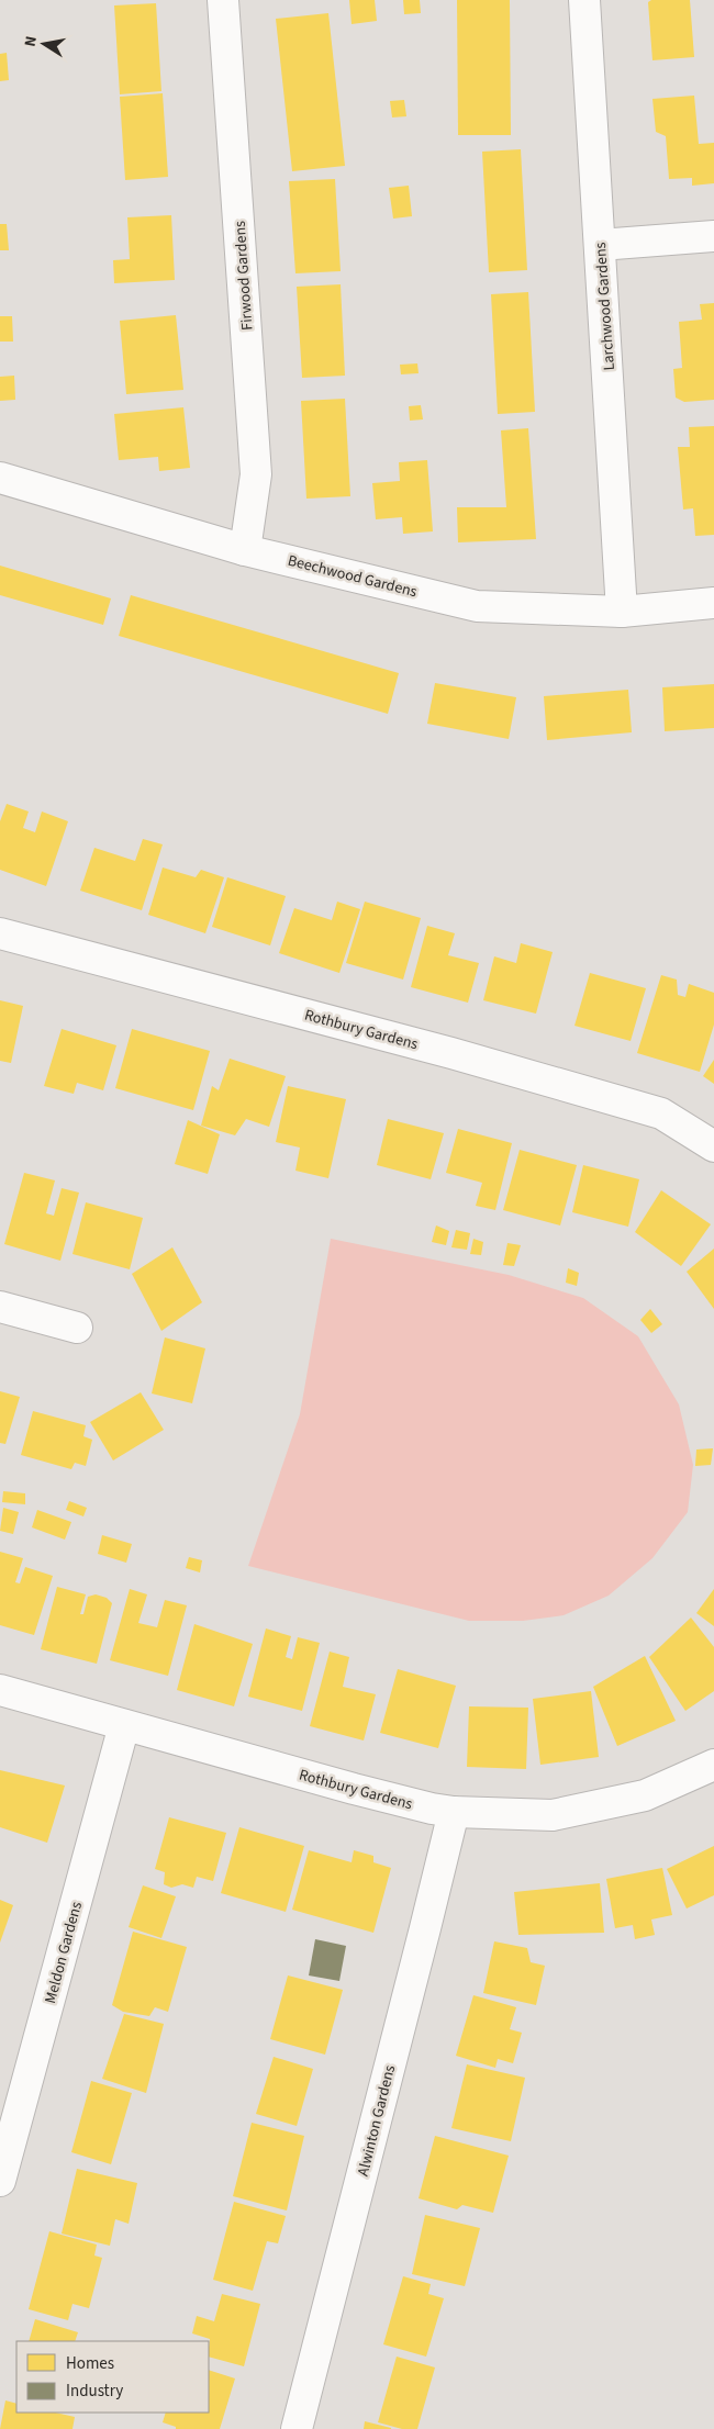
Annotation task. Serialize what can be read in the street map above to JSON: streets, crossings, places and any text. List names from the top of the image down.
{
  "streets": {
    "street": [
      "Firwood Gardens",
      "Larchwood Gardens",
      "Beechwood Gardens",
      "Rothbury Gardens",
      "Meldon Gardens",
      "Alwinton Gardens"
    ]
  },
  "crossings": [
    ["Firwood Gardens", "Beechwood Gardens"],
    ["Larchwood Gardens", "Beechwood Gardens"],
    ["Rothbury Gardens", "Meldon Gardens"],
    ["Rothbury Gardens", "Alwinton Gardens"]
  ],
  "legend": ["Homes", "Industry"],
  "north": "left"
}
